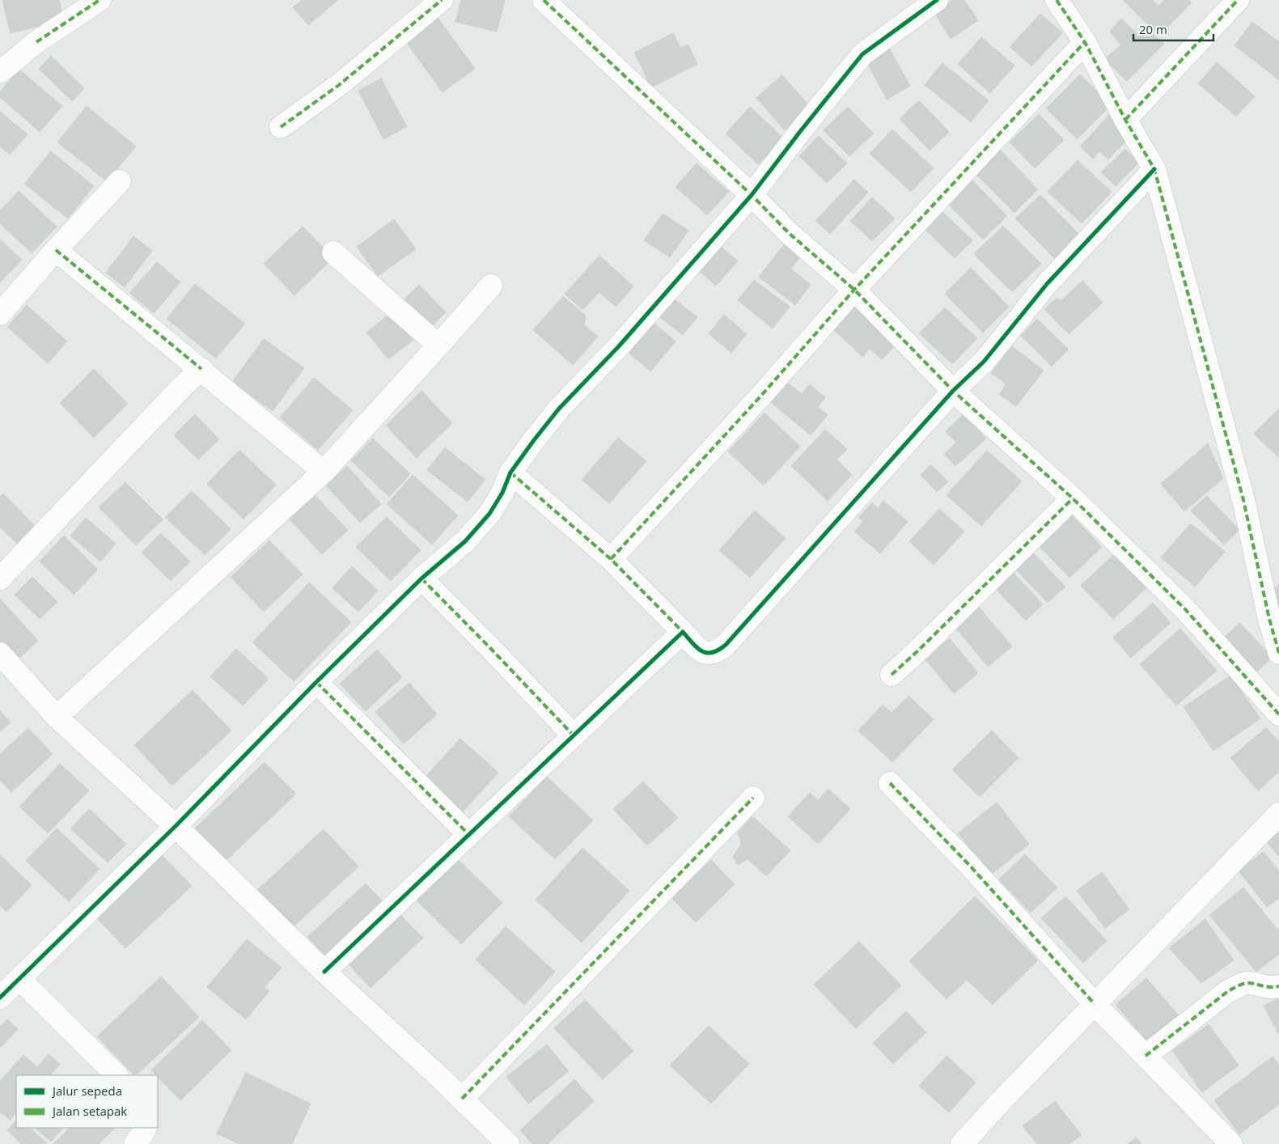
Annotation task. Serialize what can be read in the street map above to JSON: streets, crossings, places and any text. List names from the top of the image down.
{
  "legend": ["Jalur sepeda", "Jalan setapak"],
  "scale_bar": "20 m"
}
